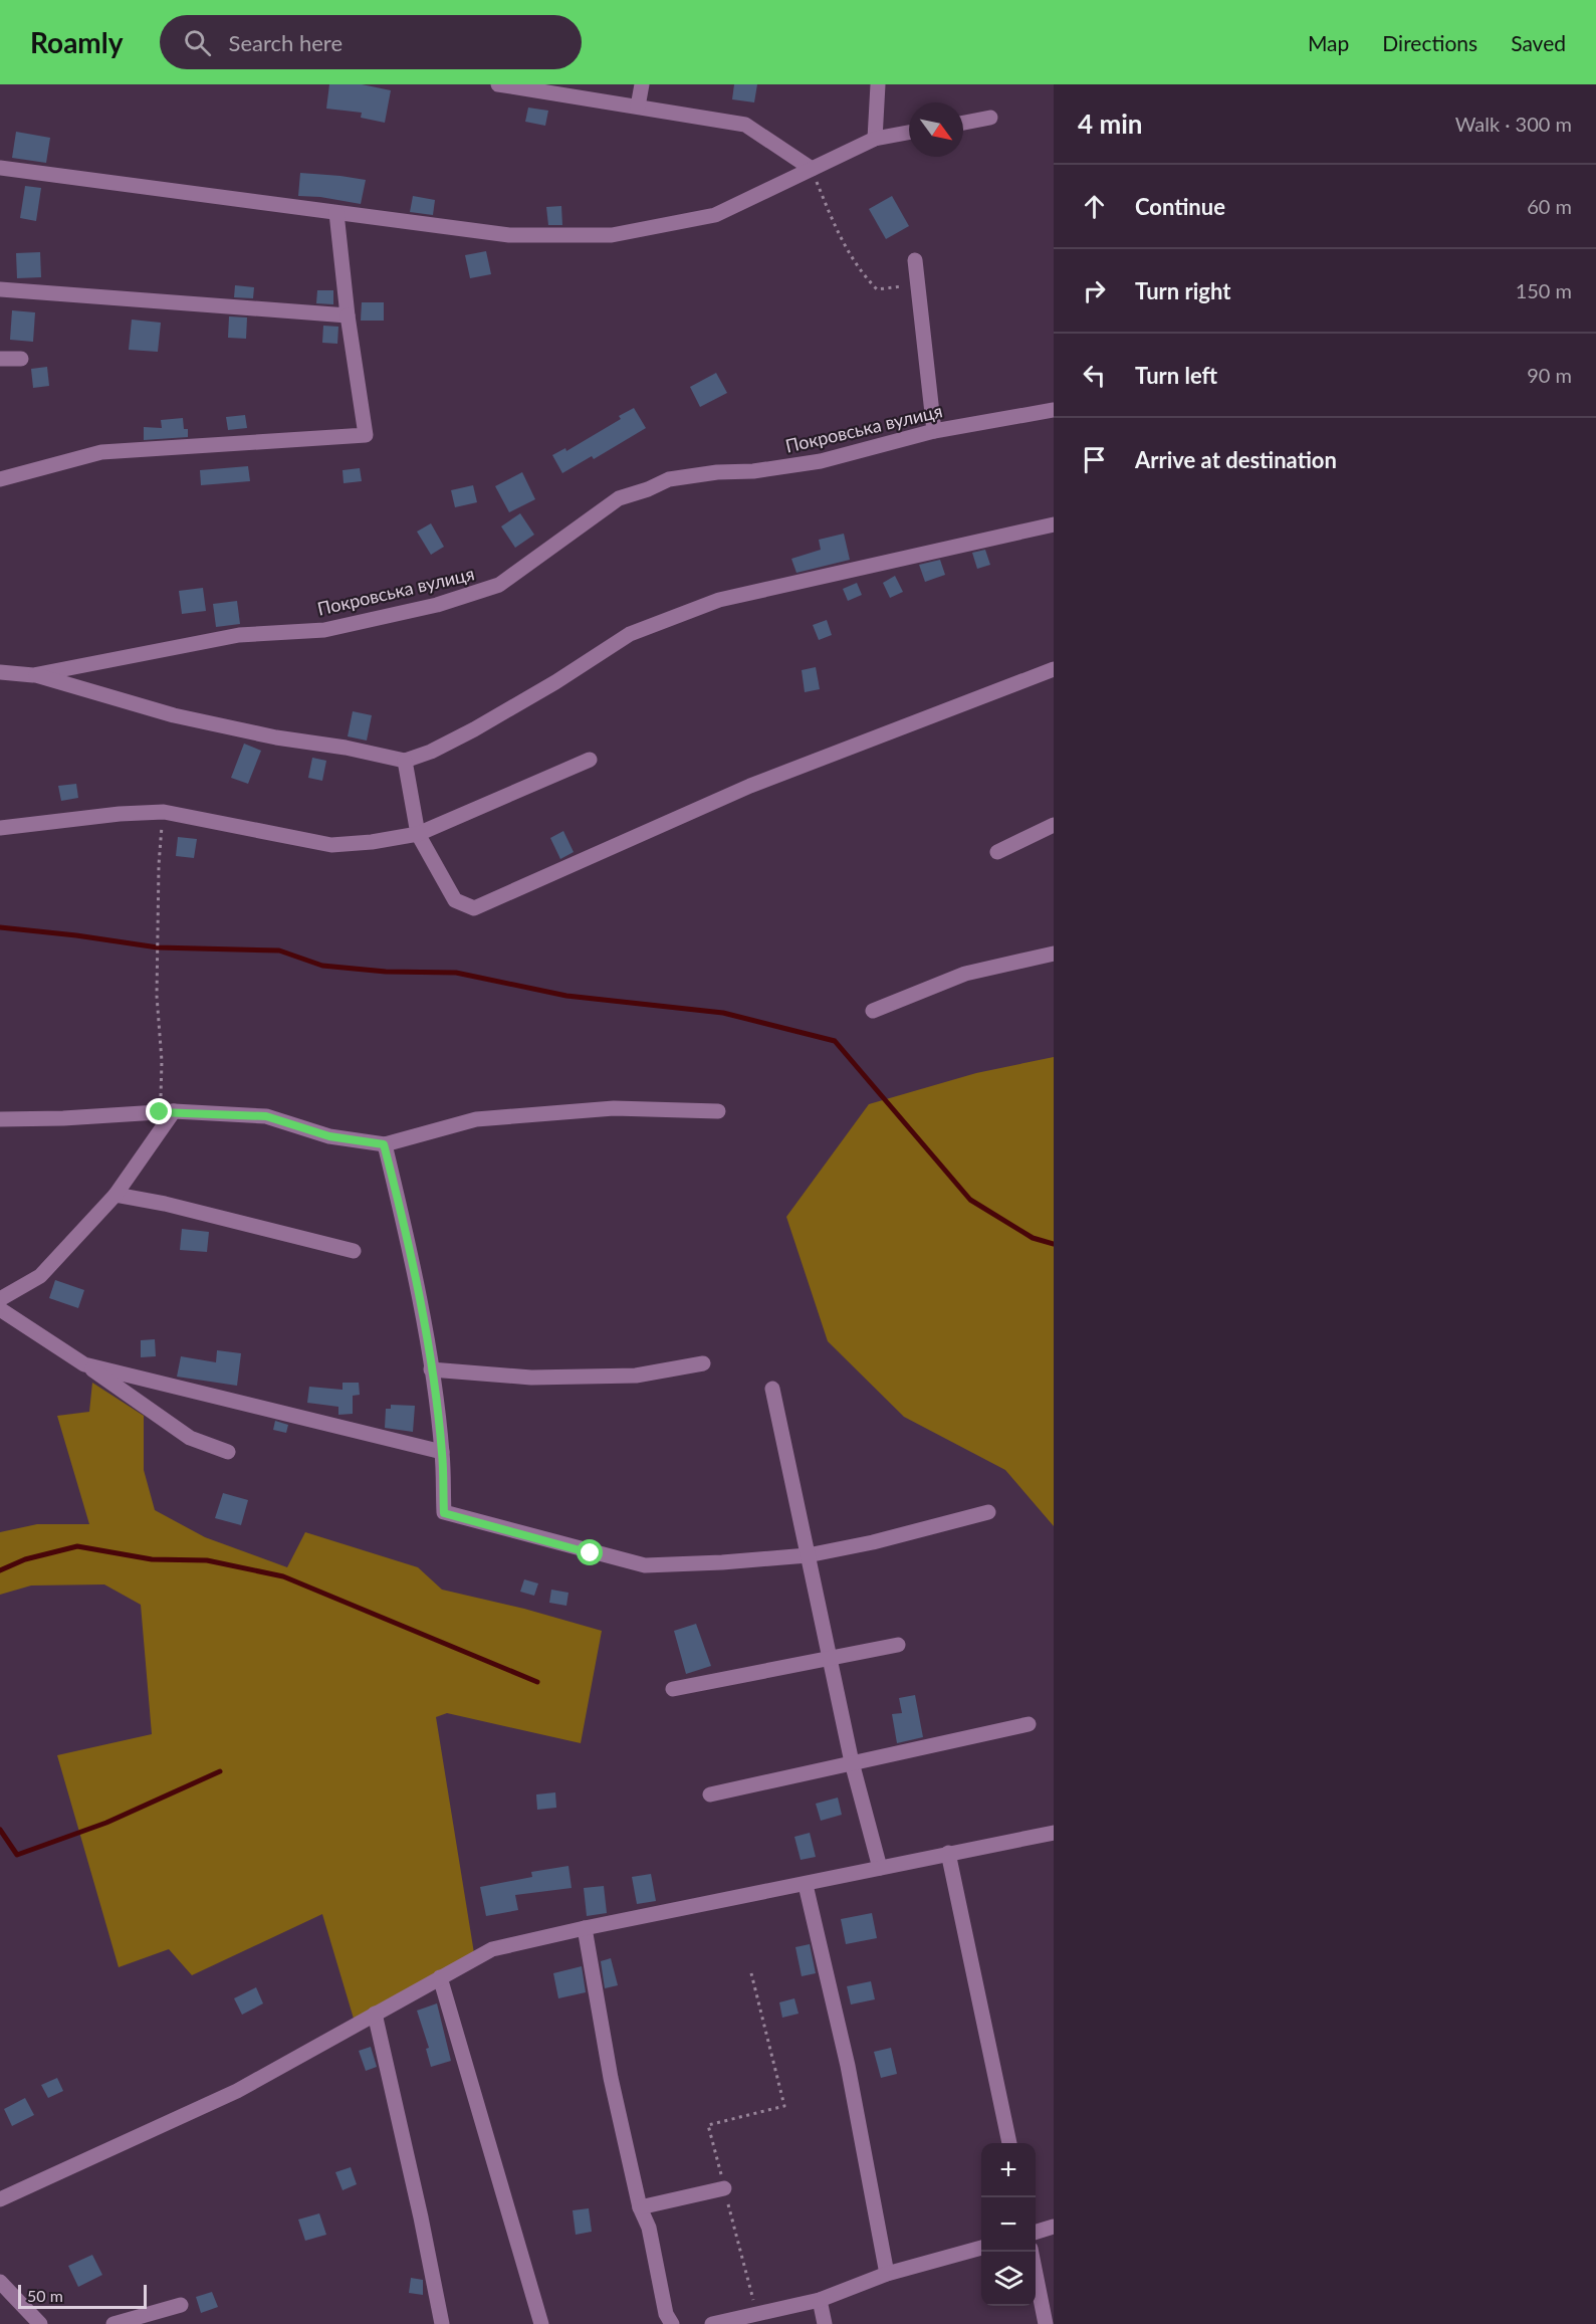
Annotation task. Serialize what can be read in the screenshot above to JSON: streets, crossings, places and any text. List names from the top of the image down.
{
  "streets": {
    "street": ["Покровська вулиця"]
  },
  "scale_bar": "50 m",
  "north": "bottom right",
  "page": {
    "header": "Roamly",
    "search": "Search here",
    "nav": ["Map", "Directions", "Saved"],
    "heading": ["4 min", "Walk · 300 m"],
    "list": [
      ["Continue", "60 m"],
      ["Turn right", "150 m"],
      ["Turn left", "90 m"],
      "Arrive at destination"
    ],
    "map_buttons": ["+", "−"],
    "scale": "50 m"
  }
}
